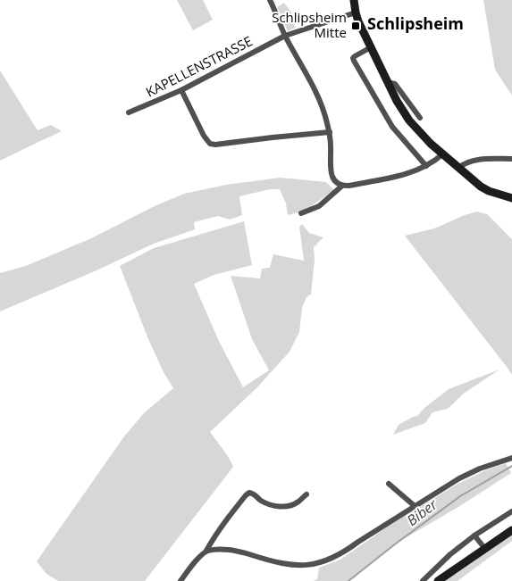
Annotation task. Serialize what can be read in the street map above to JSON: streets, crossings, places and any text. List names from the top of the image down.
{
  "streets": {
    "street": ["KAPELLENSTRASSE"]
  },
  "districts": ["Schlipsheim"],
  "water": ["Biber"],
  "places": {
    "transit": ["Schlipsheim Mitte"]
  }
}
